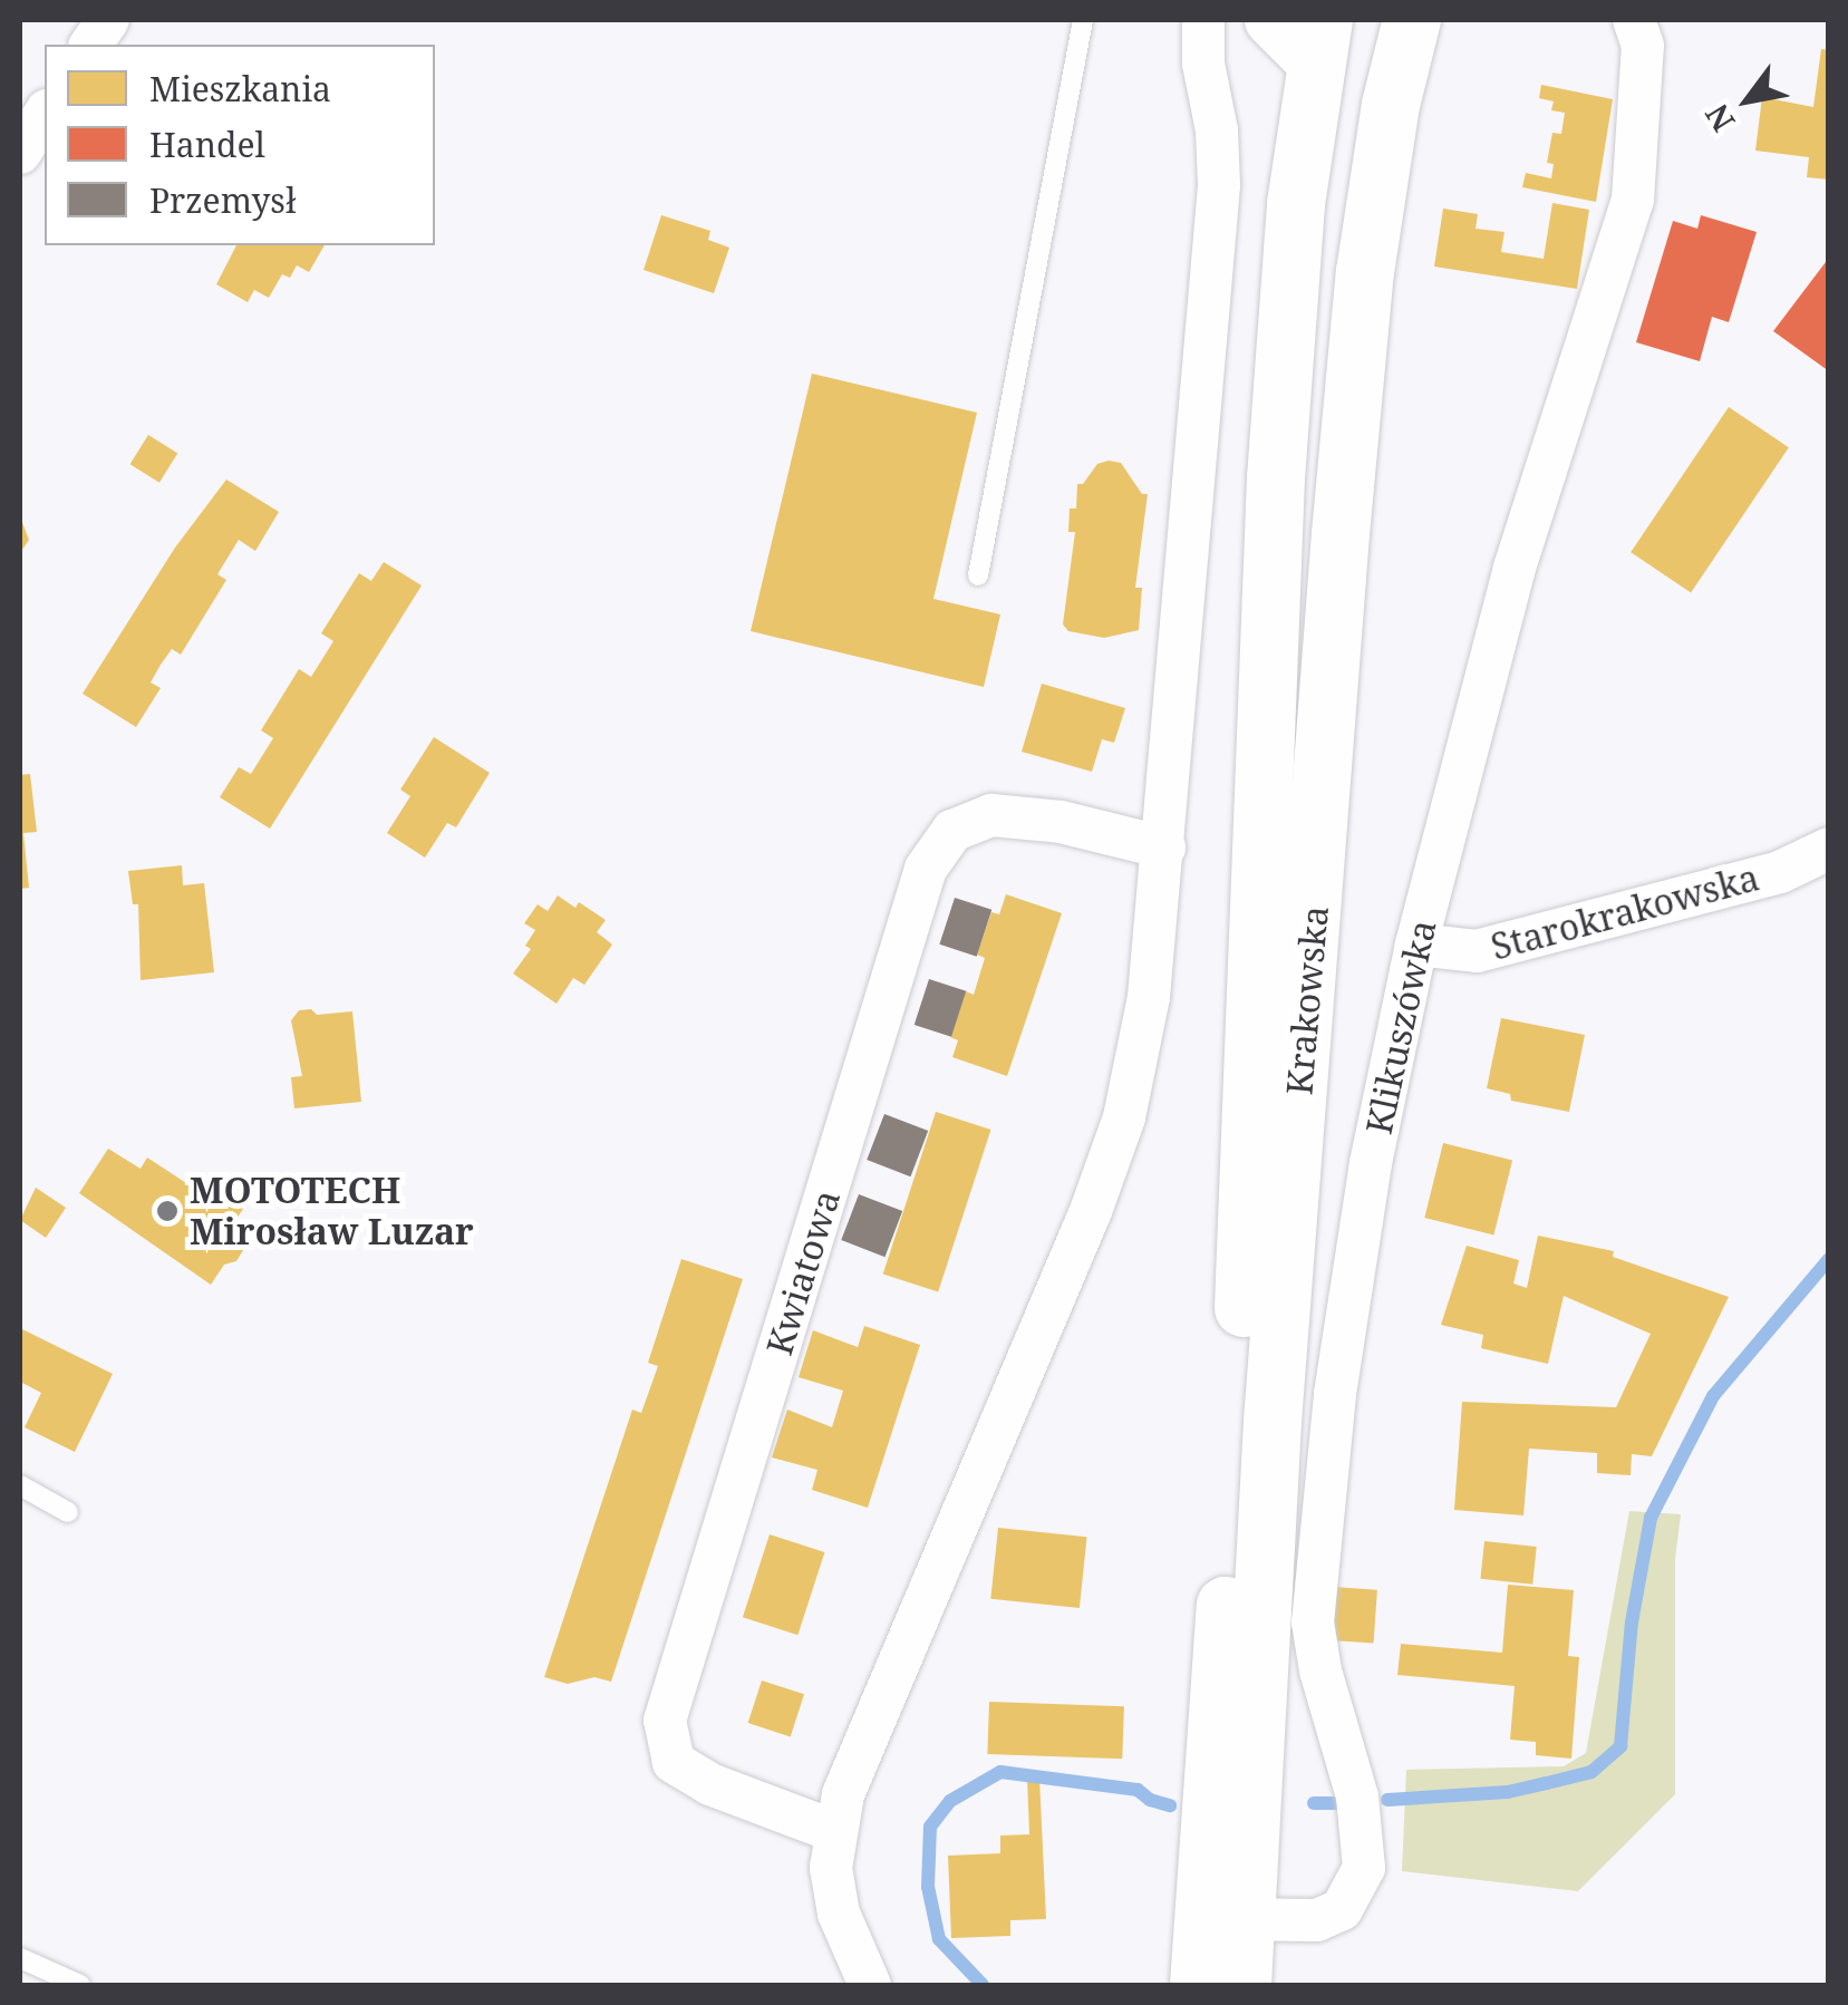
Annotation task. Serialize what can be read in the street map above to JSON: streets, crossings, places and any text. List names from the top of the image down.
{
  "streets": {
    "main road": ["Krakowska"],
    "street": ["Starokrakowska", "Klikuszówka", "Kwiatowa"]
  },
  "crossings": [
    ["Starokrakowska", "Klikuszówka"],
    ["Krakowska", "Klikuszówka"]
  ],
  "places": ["MOTOTECH Mirosław Luzar"],
  "legend": ["Mieszkania", "Handel", "Przemysł"],
  "north": "bottom left"
}
